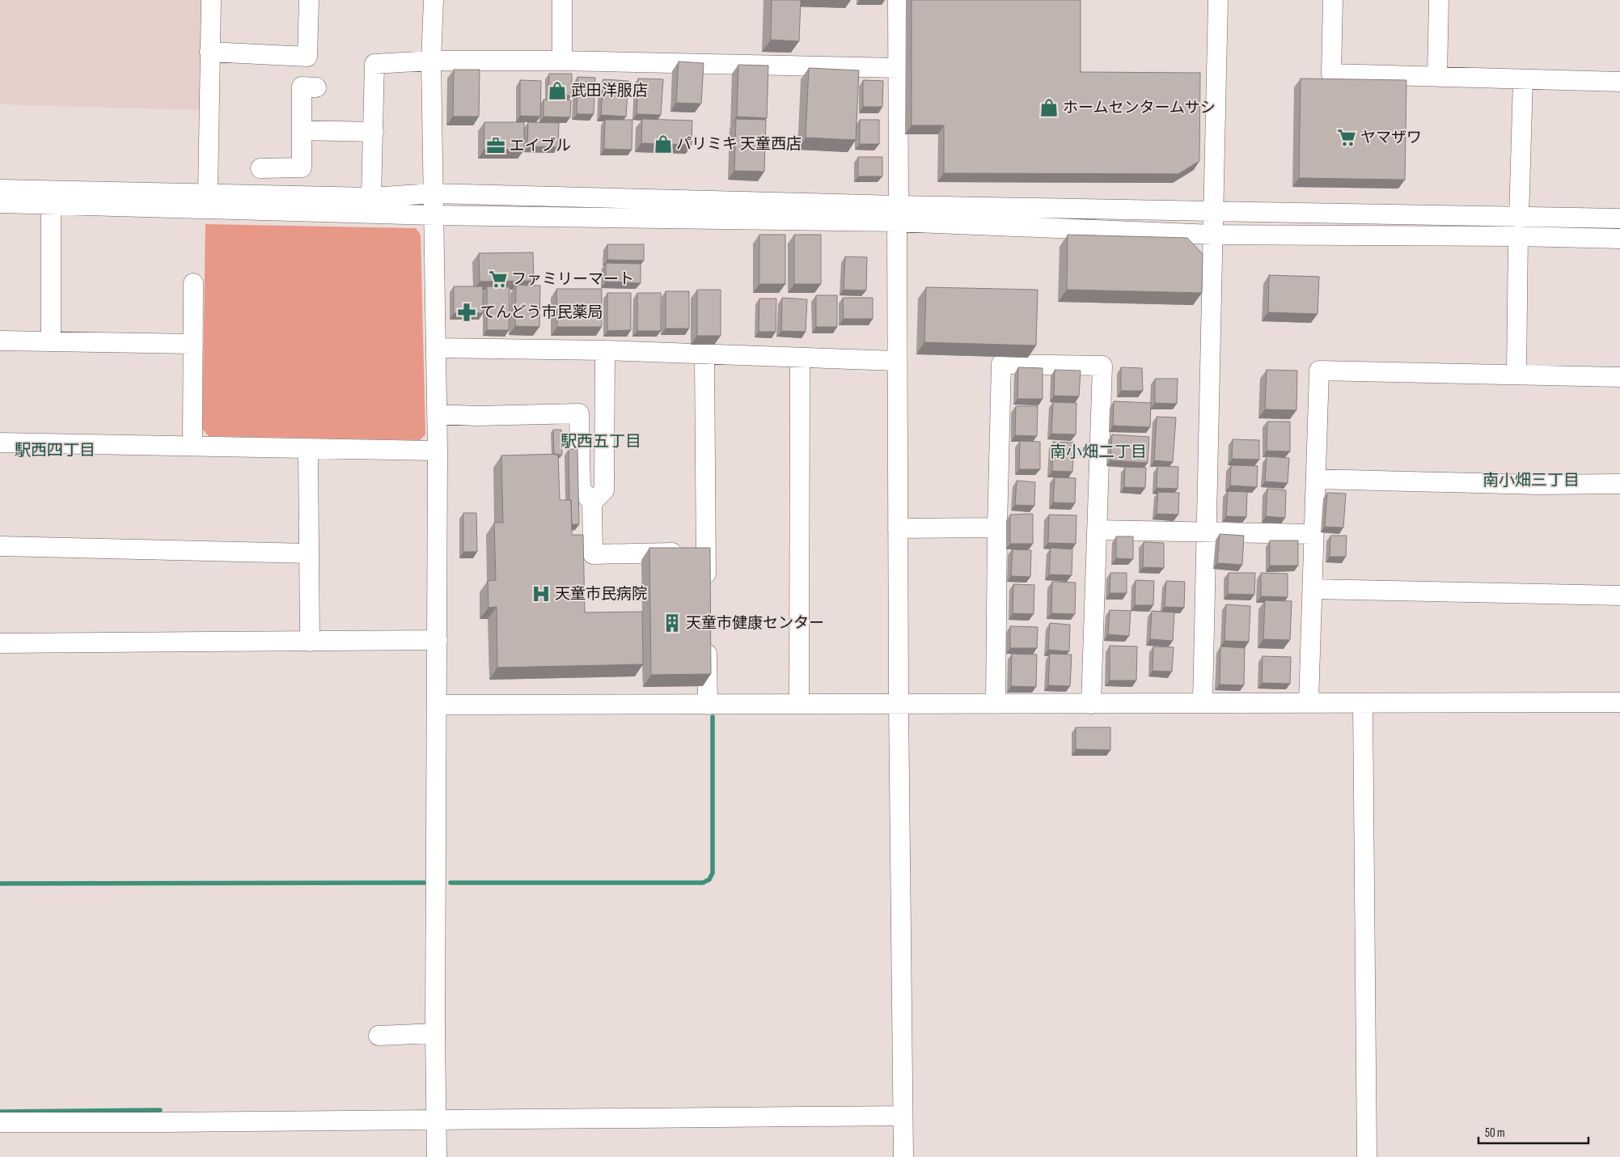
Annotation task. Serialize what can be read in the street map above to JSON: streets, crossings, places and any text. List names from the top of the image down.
{
  "districts": [
    "駅西五丁目",
    "駅西四丁目",
    "南小畑二丁目",
    "南小畑三丁目"
  ],
  "places": {
    "shop": ["武田洋服店", "ホームセンタームサシ", "パリミキ 天童西店"],
    "supermarket": ["ヤマザワ", "ファミリーマート"],
    "office": ["エイブル"],
    "pharmacy": ["てんどう市民薬局"],
    "hospital": ["天童市民病院"],
    "building": ["天童市健康センター"]
  },
  "scale_bar": "50 m"
}
